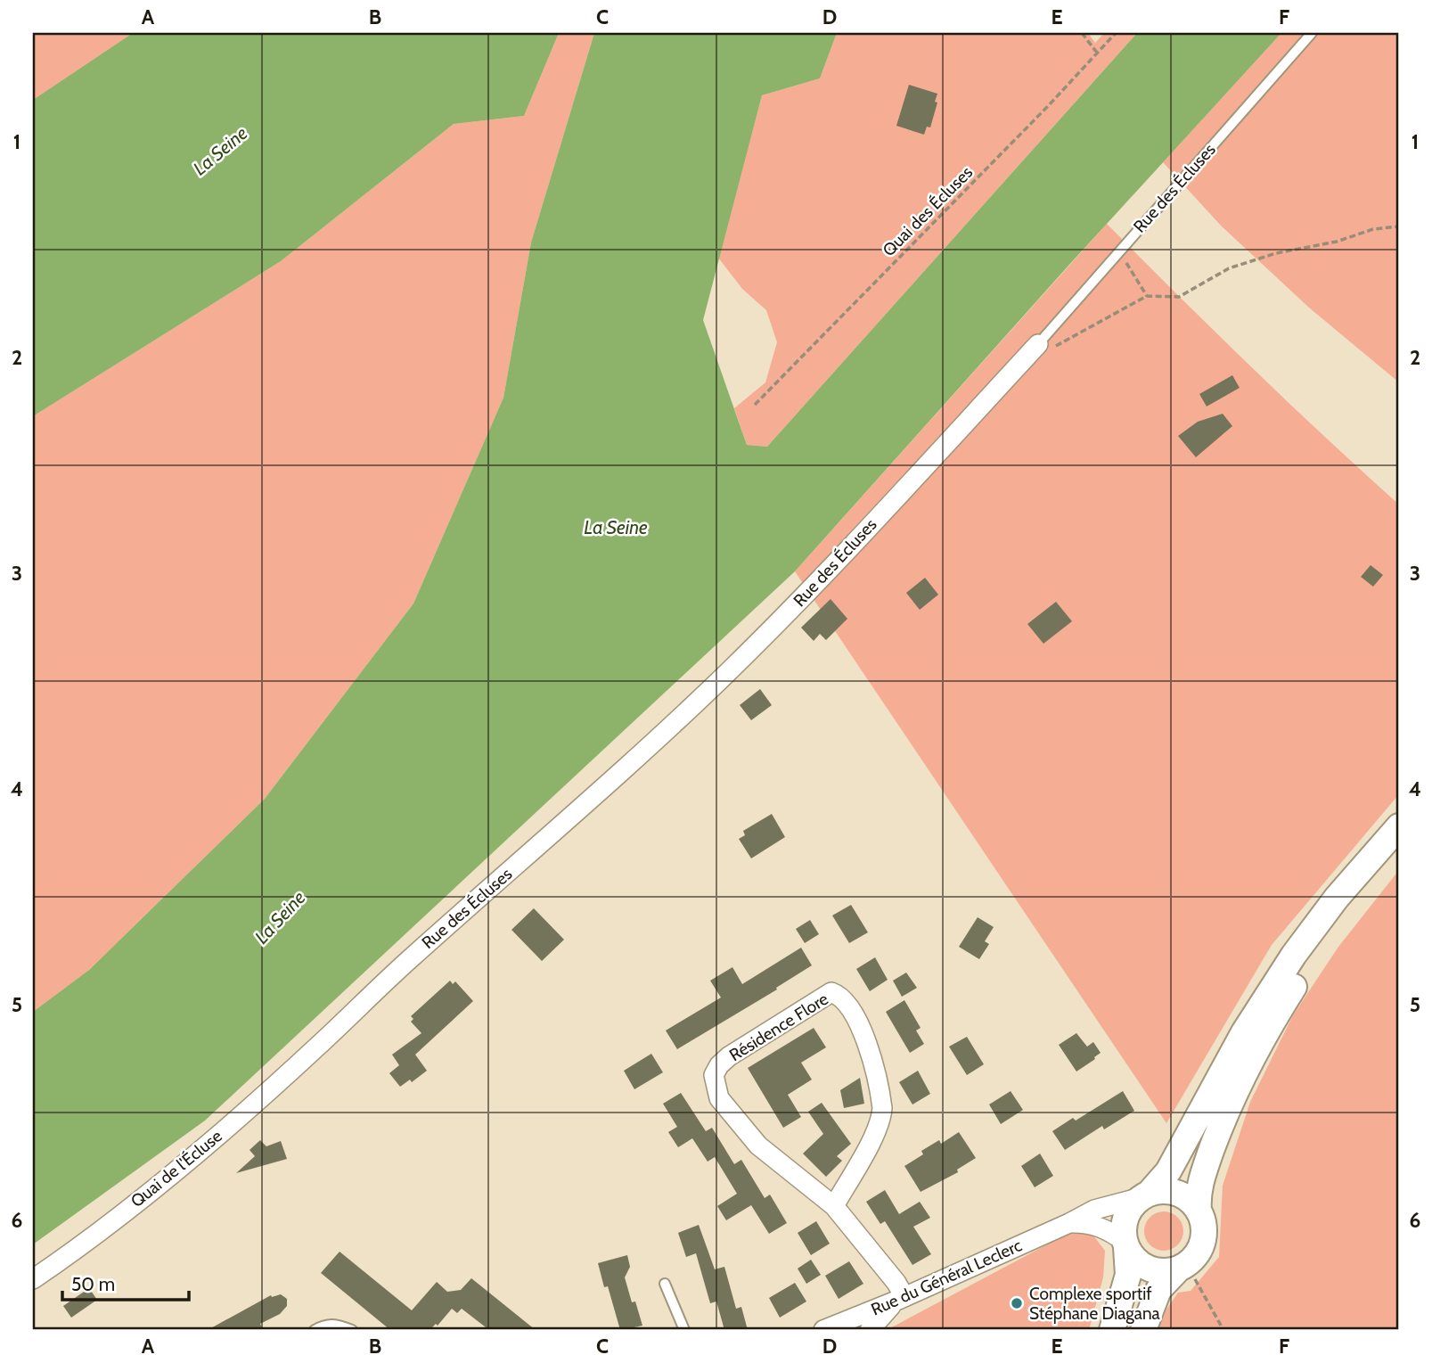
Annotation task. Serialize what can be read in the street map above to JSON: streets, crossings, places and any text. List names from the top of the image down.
{
  "streets": {
    "street": [
      "Rue des Écluses",
      "Résidence Flore",
      "Quai de l'Écluse",
      "Rue du Général Leclerc"
    ],
    "path": ["Quai des Écluses"]
  },
  "crossings": [
    ["Rue des Écluses", "Quai de l'Écluse"],
    ["Résidence Flore", "Rue du Général Leclerc"]
  ],
  "water": ["La Seine"],
  "places": ["Complexe sportif Stéphane Diagana"],
  "scale_bar": "50 m",
  "grid": {
    "columns": [
      "A",
      "B",
      "C",
      "D",
      "E",
      "F"
    ],
    "rows": [
      "1",
      "2",
      "3",
      "4",
      "5",
      "6"
    ]
  }
}
